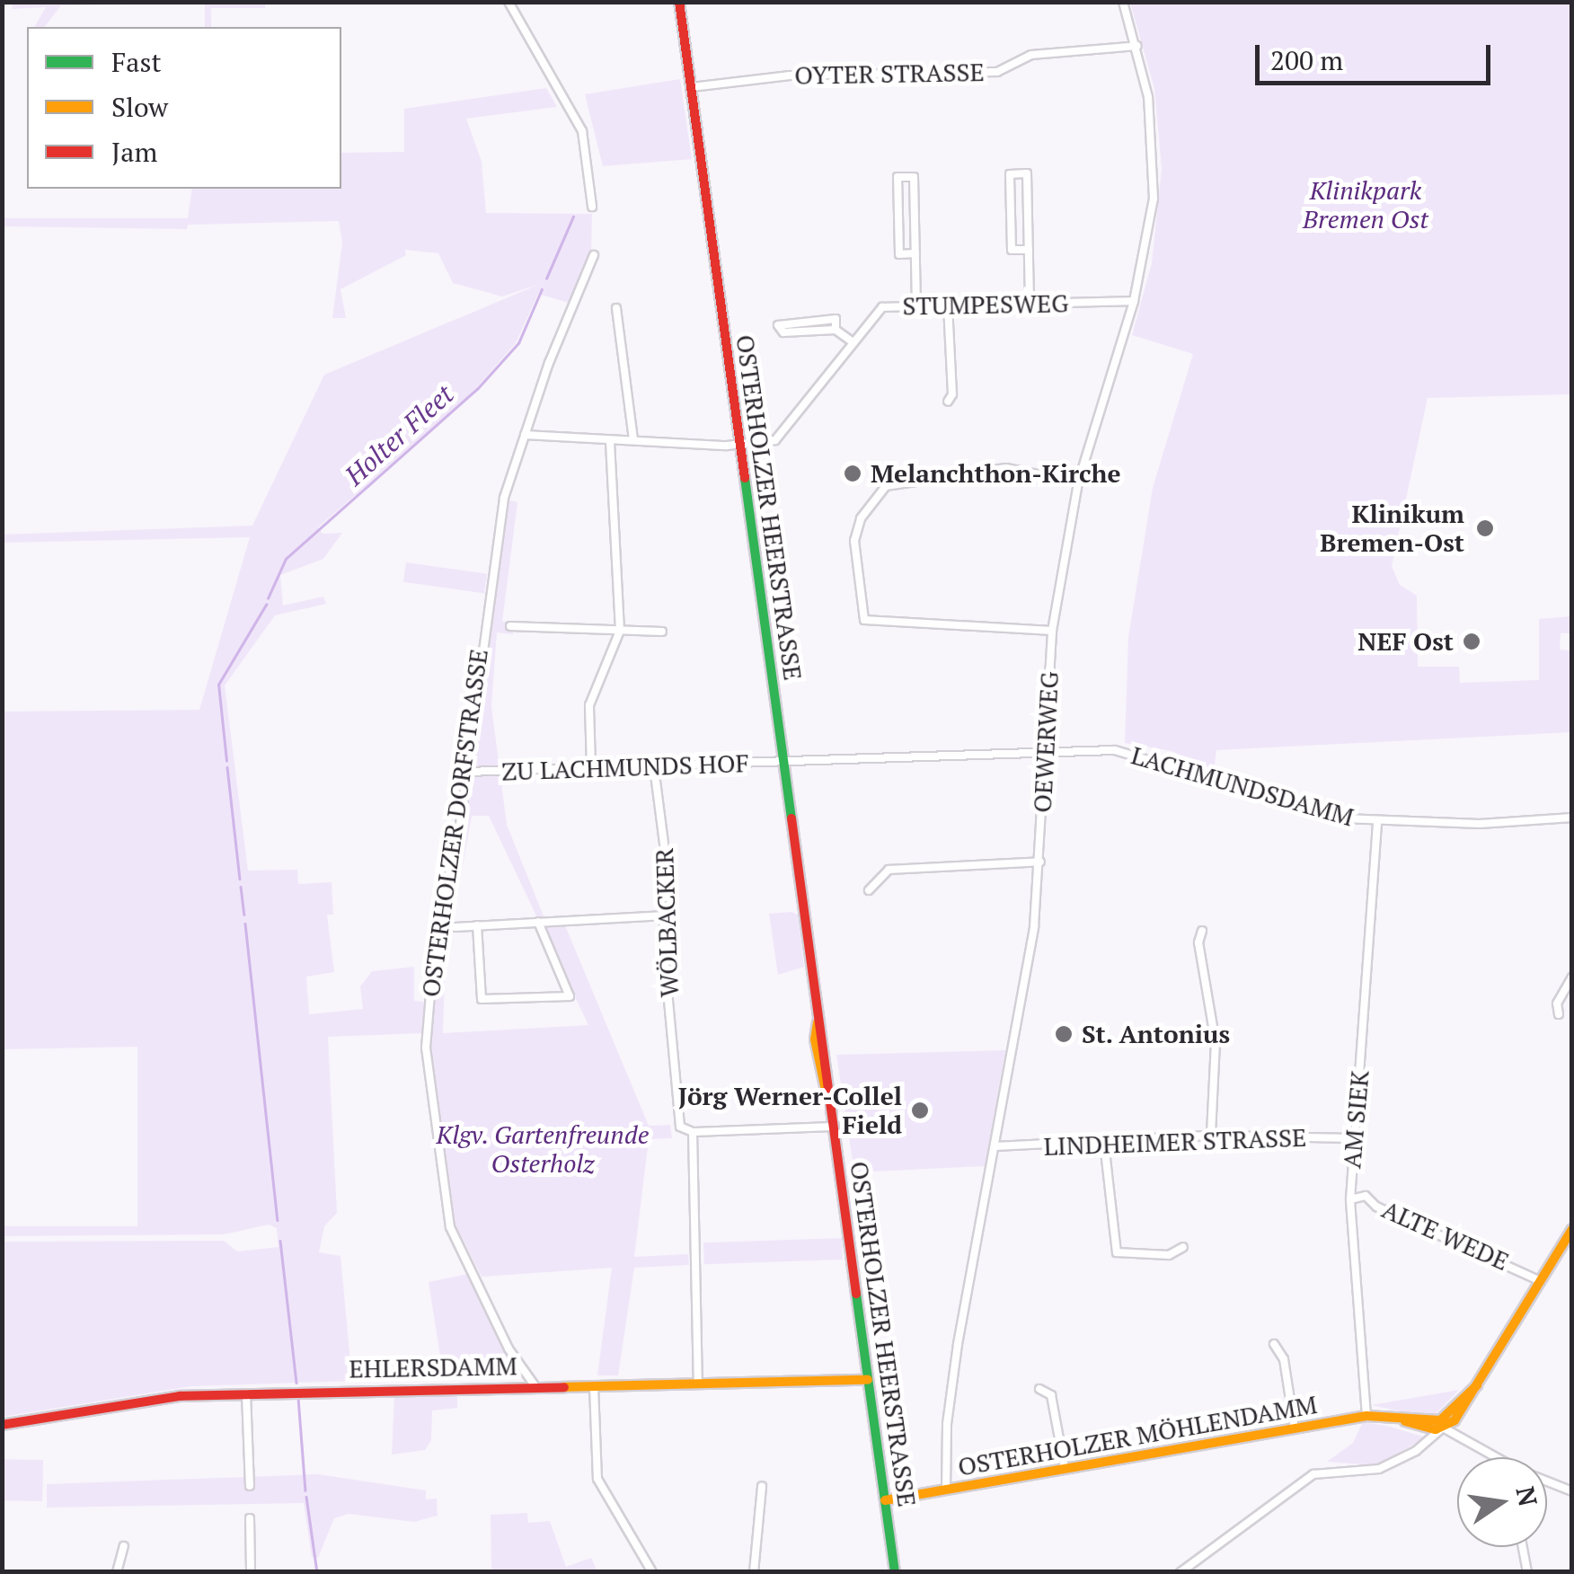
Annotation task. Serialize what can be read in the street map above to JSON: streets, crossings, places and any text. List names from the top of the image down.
{
  "streets": {
    "main road": ["OSTERHOLZER HEERSTRASSE", "EHLERSDAMM", "OSTERHOLZER MÖHLENDAMM"],
    "street": [
      "OYTER STRASSE",
      "STUMPESWEG",
      "OEWERWEG",
      "ZU LACHMUNDS HOF",
      "LACHMUNDSDAMM",
      "OSTERHOLZER DORFSTRASSE",
      "WÖLBACKER",
      "AM SIEK",
      "LINDHEIMER STRASSE",
      "ALTE WEDE"
    ]
  },
  "crossings": [
    ["OYTER STRASSE", "OSTERHOLZER HEERSTRASSE"],
    ["OYTER STRASSE", "OEWERWEG"],
    ["STUMPESWEG", "OSTERHOLZER HEERSTRASSE"],
    ["STUMPESWEG", "OEWERWEG"],
    ["STUMPESWEG", "OSTERHOLZER DORFSTRASSE"],
    ["OSTERHOLZER HEERSTRASSE", "ZU LACHMUNDS HOF"],
    ["OSTERHOLZER HEERSTRASSE", "LACHMUNDSDAMM"],
    ["OSTERHOLZER HEERSTRASSE", "EHLERSDAMM"],
    ["OSTERHOLZER HEERSTRASSE", "OSTERHOLZER MÖHLENDAMM"],
    ["OEWERWEG", "LACHMUNDSDAMM"],
    ["OEWERWEG", "LINDHEIMER STRASSE"],
    ["OEWERWEG", "OSTERHOLZER MÖHLENDAMM"],
    ["ZU LACHMUNDS HOF", "LACHMUNDSDAMM"],
    ["ZU LACHMUNDS HOF", "OSTERHOLZER DORFSTRASSE"],
    ["ZU LACHMUNDS HOF", "WÖLBACKER"],
    ["LACHMUNDSDAMM", "AM SIEK"],
    ["OSTERHOLZER DORFSTRASSE", "EHLERSDAMM"],
    ["WÖLBACKER", "EHLERSDAMM"],
    ["AM SIEK", "LINDHEIMER STRASSE"],
    ["AM SIEK", "ALTE WEDE"],
    ["AM SIEK", "OSTERHOLZER MÖHLENDAMM"]
  ],
  "water": ["Holter Fleet"],
  "parks": ["Klinikpark Bremen Ost", "Klgv. Gartenfreunde Osterholz"],
  "places": [
    "Melanchthon-Kirche",
    "Klinikum Bremen-Ost",
    "NEF Ost",
    "St. Antonius",
    "Jörg Werner-Collel Field"
  ],
  "legend": ["Fast", "Slow", "Jam"],
  "scale_bar": "200 m",
  "north": "right"
}
